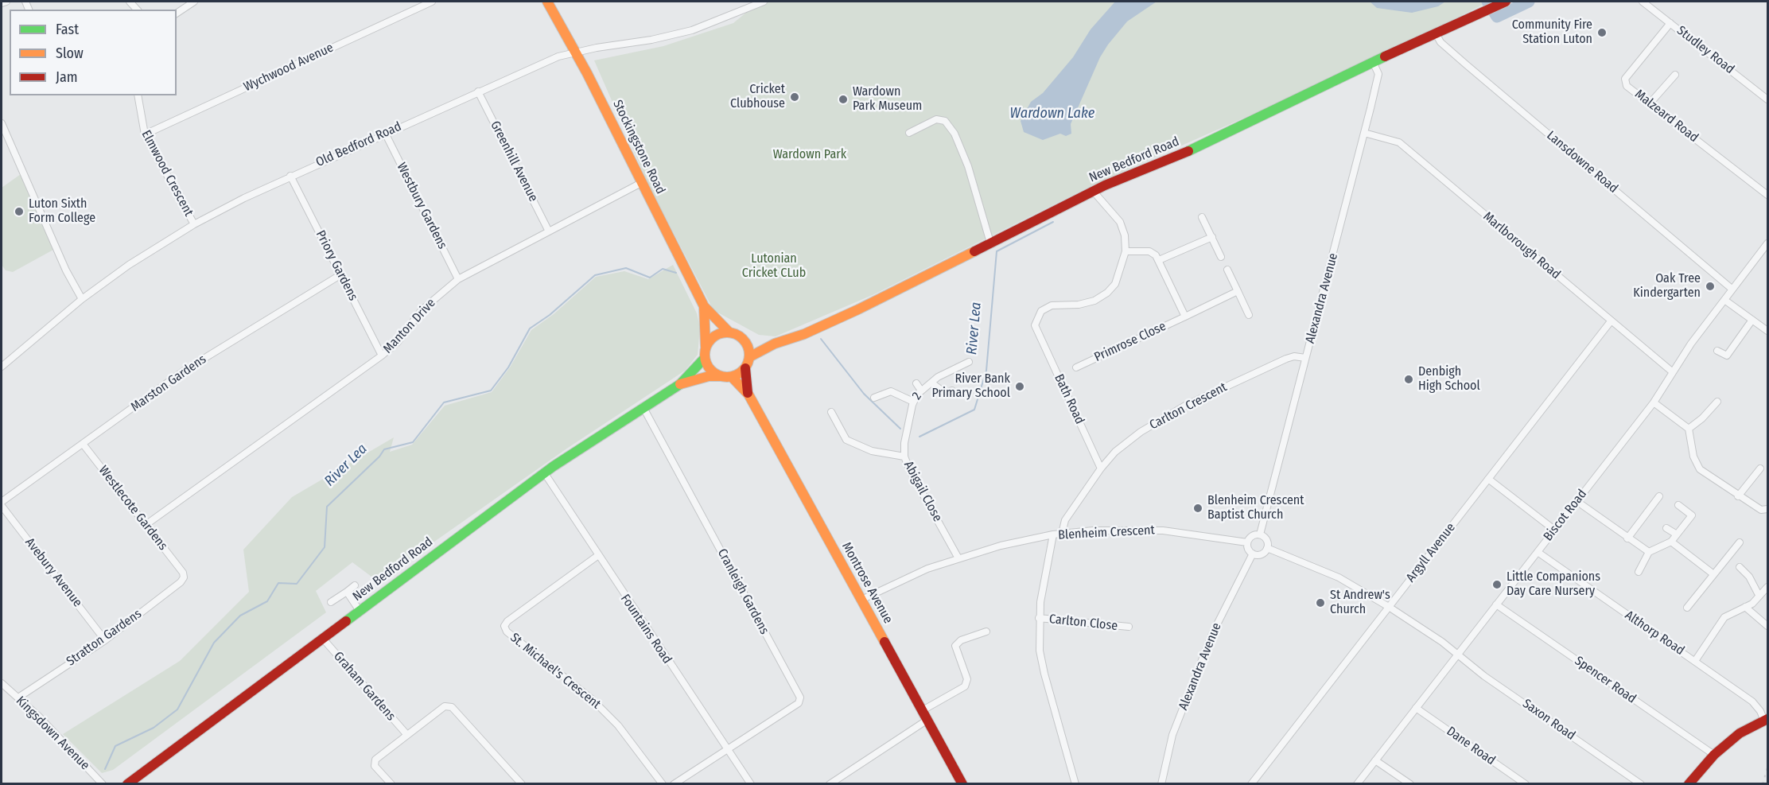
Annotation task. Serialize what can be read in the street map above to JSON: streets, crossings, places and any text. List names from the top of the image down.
{
  "streets": {
    "main road": ["Stockingstone Road", "New Bedford Road", "Montrose Avenue"],
    "street": [
      "Studley Road",
      "Wychwood Avenue",
      "Malzeard Road",
      "Old Bedford Road",
      "Greenhill Avenue",
      "Lansdowne Road",
      "Elmwood Crescent",
      "Westbury Gardens",
      "Marlborough Road",
      "Priory Gardens",
      "Alexandra Avenue",
      "Manton Drive",
      "Primrose Close",
      "Marston Gardens",
      "2",
      "Bath Road",
      "Carlton Crescent",
      "Abigail Close",
      "Westlecote Gardens",
      "Biscot Road",
      "Blenheim Crescent",
      "Argyll Avenue",
      "Avebury Avenue",
      "Cranleigh Gardens",
      "Carlton Close",
      "Fountains Road",
      "Althorp Road",
      "Stratton Gardens",
      "St. Michael's Crescent",
      "Spencer Road",
      "Graham Gardens",
      "Saxon Road",
      "Kingsdown Avenue",
      "Dane Road"
    ]
  },
  "crossings": [
    ["Studley Road", "Malzeard Road"],
    ["Wychwood Avenue", "Elmwood Crescent"],
    ["Old Bedford Road", "Stockingstone Road"],
    ["Old Bedford Road", "Greenhill Avenue"],
    ["Old Bedford Road", "Elmwood Crescent"],
    ["Old Bedford Road", "Westbury Gardens"],
    ["Old Bedford Road", "Priory Gardens"],
    ["Stockingstone Road", "New Bedford Road"],
    ["Stockingstone Road", "Manton Drive"],
    ["Stockingstone Road", "Montrose Avenue"],
    ["New Bedford Road", "Lansdowne Road"],
    ["New Bedford Road", "Alexandra Avenue"],
    ["New Bedford Road", "Montrose Avenue"],
    ["New Bedford Road", "Cranleigh Gardens"],
    ["New Bedford Road", "Fountains Road"],
    ["New Bedford Road", "Graham Gardens"],
    ["Greenhill Avenue", "Manton Drive"],
    ["Lansdowne Road", "Biscot Road"],
    ["Westbury Gardens", "Manton Drive"],
    ["Marlborough Road", "Alexandra Avenue"],
    ["Marlborough Road", "Biscot Road"],
    ["Marlborough Road", "Argyll Avenue"],
    ["Priory Gardens", "Manton Drive"],
    ["Priory Gardens", "Marston Gardens"],
    ["Alexandra Avenue", "Carlton Crescent"],
    ["Alexandra Avenue", "Blenheim Crescent"],
    ["Manton Drive", "Westlecote Gardens"],
    ["Marston Gardens", "Westlecote Gardens"],
    ["2", "Abigail Close"],
    ["Bath Road", "Carlton Crescent"],
    ["Carlton Crescent", "Blenheim Crescent"],
    ["Abigail Close", "Blenheim Crescent"],
    ["Westlecote Gardens", "Stratton Gardens"],
    ["Biscot Road", "Althorp Road"],
    ["Biscot Road", "Spencer Road"],
    ["Biscot Road", "Saxon Road"],
    ["Biscot Road", "Dane Road"],
    ["Blenheim Crescent", "Montrose Avenue"],
    ["Avebury Avenue", "Stratton Gardens"],
    ["Cranleigh Gardens", "Fountains Road"],
    ["Fountains Road", "St. Michael's Crescent"],
    ["Stratton Gardens", "Kingsdown Avenue"]
  ],
  "water": ["Wardown Lake", "River Lea"],
  "parks": ["Wardown Park", "Lutonian Cricket CLub"],
  "places": [
    "Community Fire Station Luton",
    "Cricket Clubhouse",
    "Wardown Park Museum",
    "Luton Sixth Form College",
    "Oak Tree Kindergarten",
    "Denbigh High School",
    "River Bank Primary School",
    "Blenheim Crescent Baptist Church",
    "Little Companions Day Care Nursery",
    "St Andrew's Church"
  ],
  "legend": ["Fast", "Slow", "Jam"]
}
